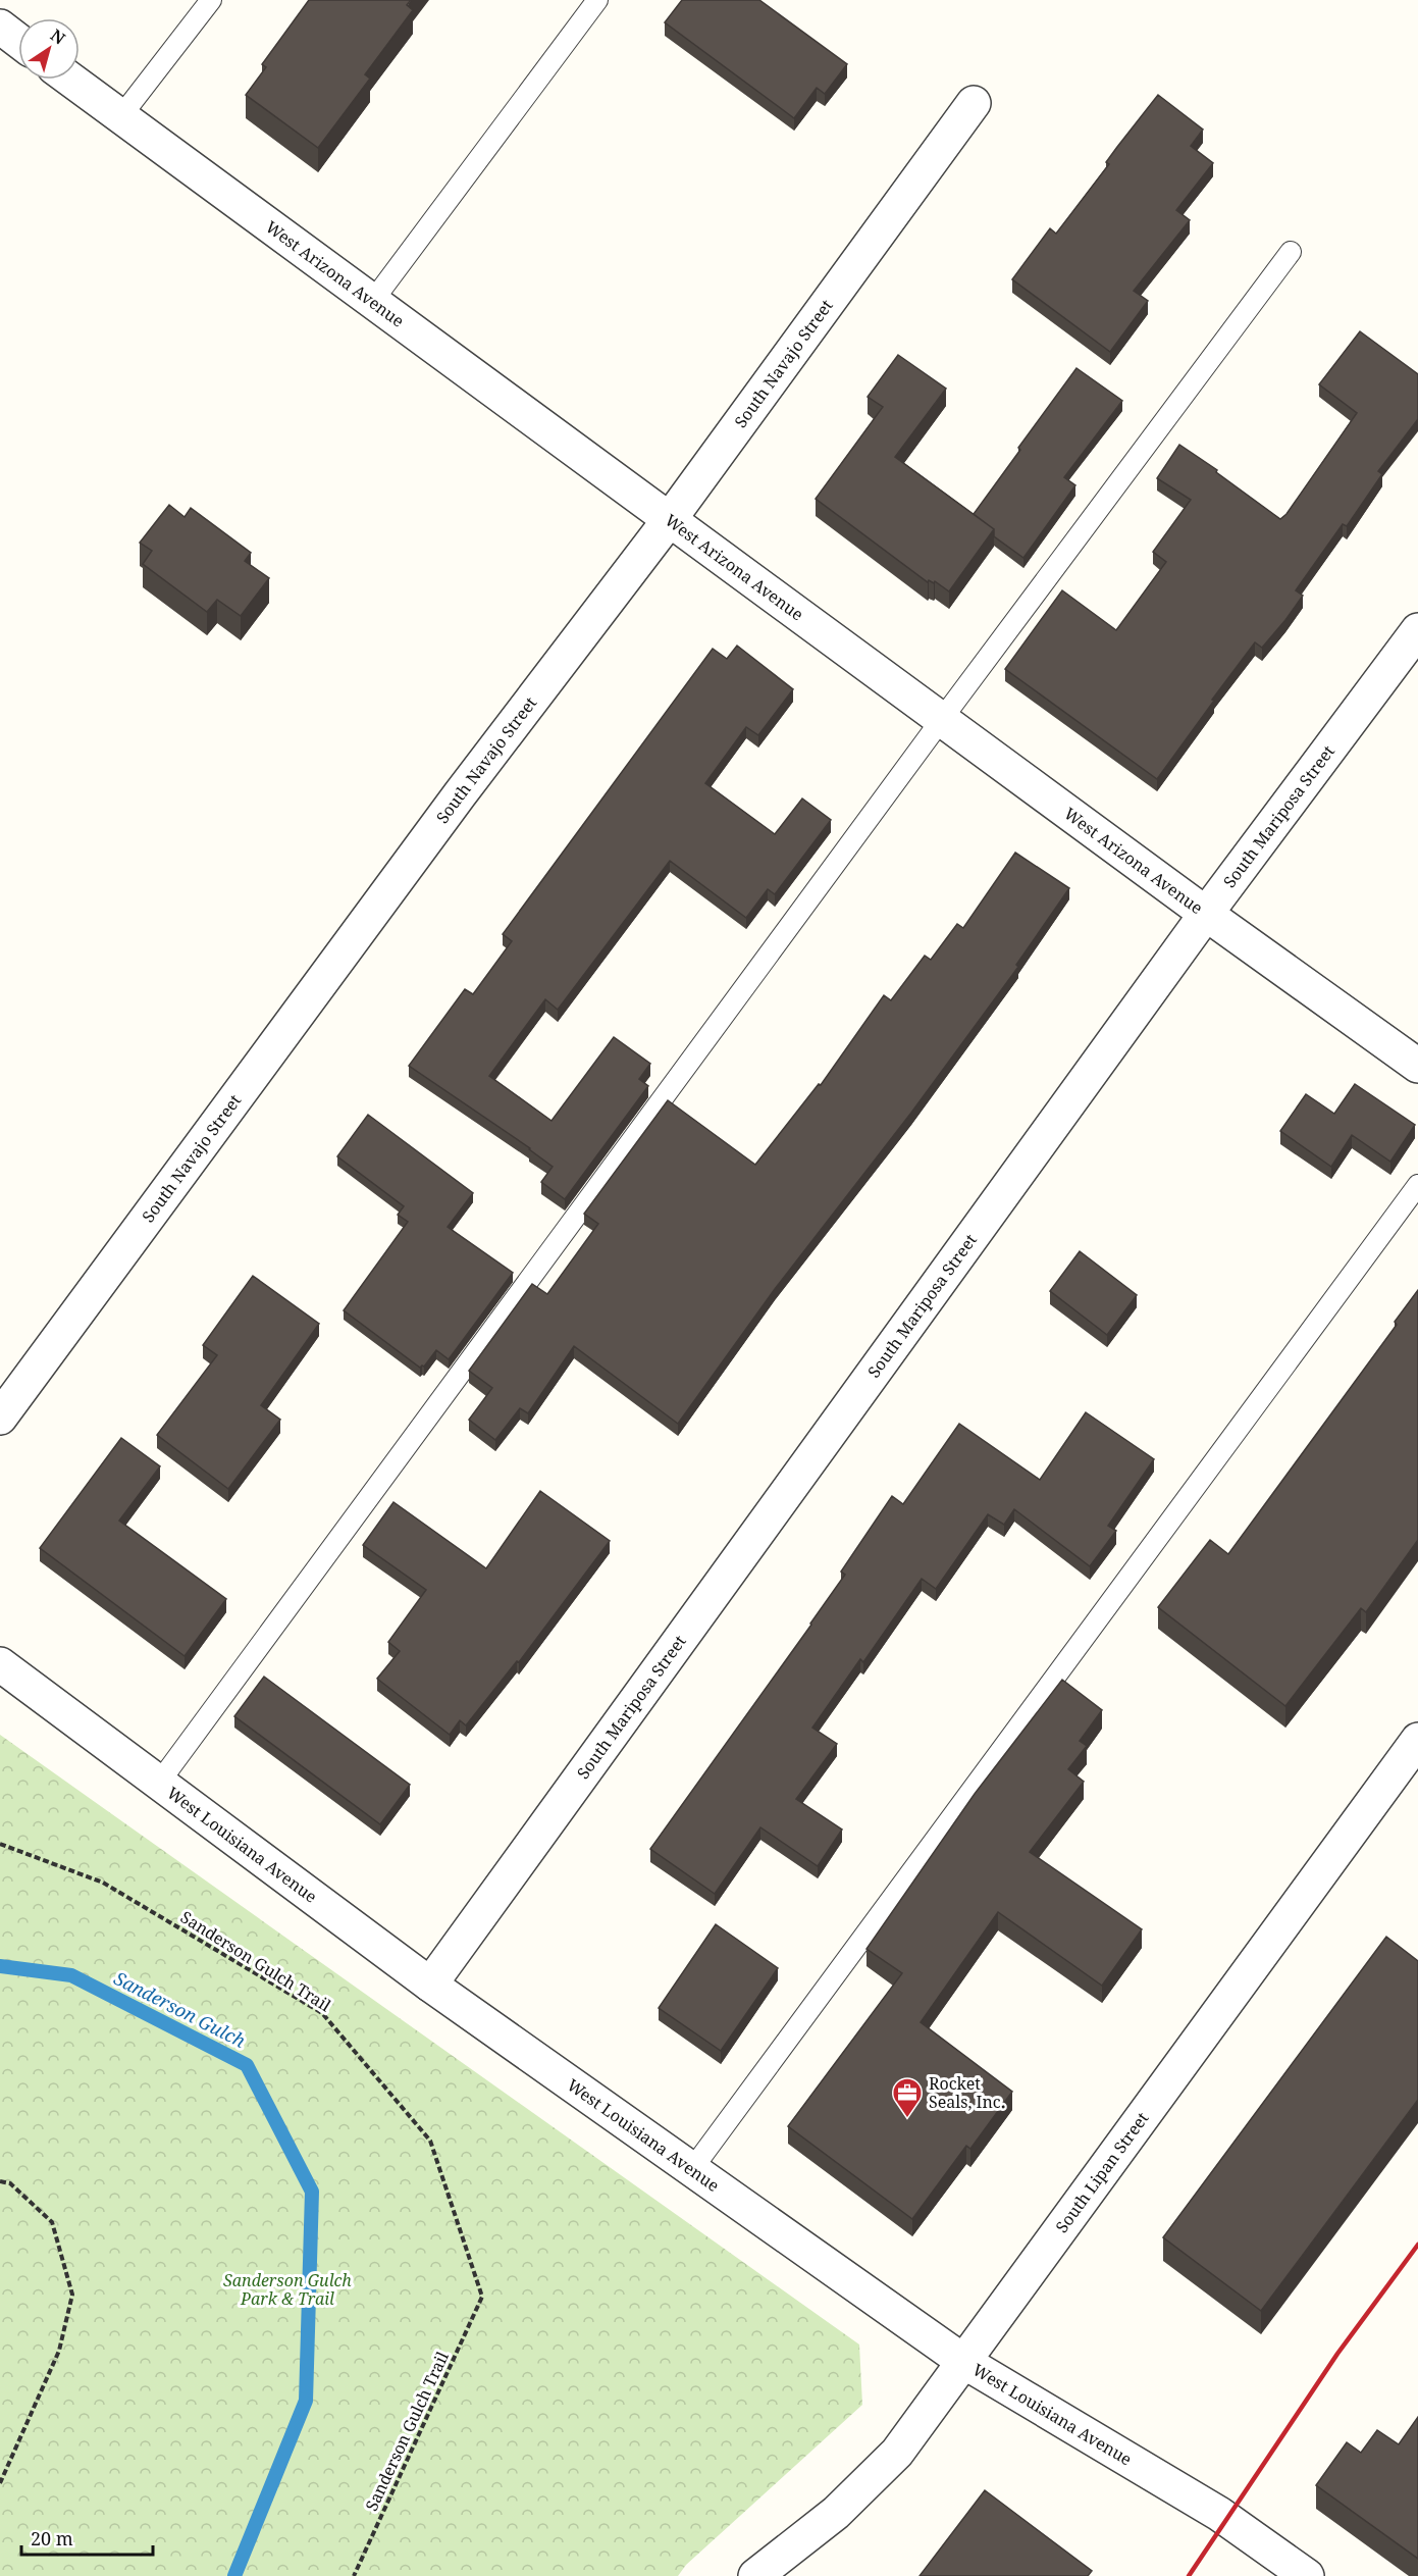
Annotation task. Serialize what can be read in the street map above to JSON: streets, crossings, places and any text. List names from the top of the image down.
{
  "streets": {
    "street": [
      "West Arizona Avenue",
      "South Navajo Street",
      "South Mariposa Street",
      "West Louisiana Avenue",
      "South Lipan Street"
    ],
    "path": ["Sanderson Gulch Trail"]
  },
  "crossings": [
    ["West Arizona Avenue", "South Navajo Street"],
    ["West Arizona Avenue", "South Mariposa Street"],
    ["South Mariposa Street", "West Louisiana Avenue"],
    ["West Louisiana Avenue", "South Lipan Street"]
  ],
  "water": ["Sanderson Gulch"],
  "parks": ["Sanderson Gulch Park & Trail"],
  "places": {
    "office": ["Rocket Seals, Inc."]
  },
  "scale_bar": "20 m",
  "north": "top right"
}
